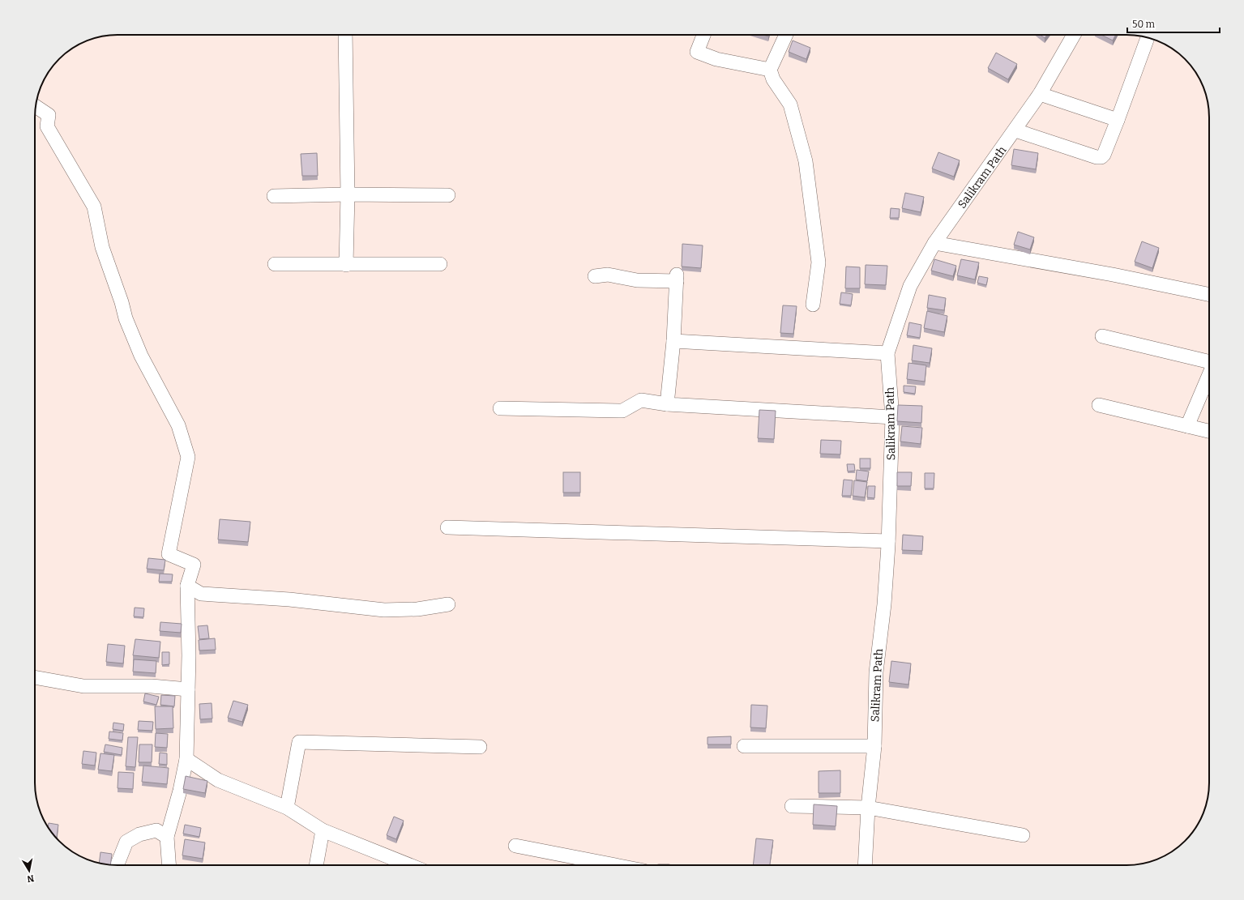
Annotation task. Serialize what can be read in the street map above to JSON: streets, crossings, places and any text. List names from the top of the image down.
{
  "streets": {
    "street": ["Salikram Path"]
  },
  "scale_bar": "50 m",
  "north": "bottom"
}
